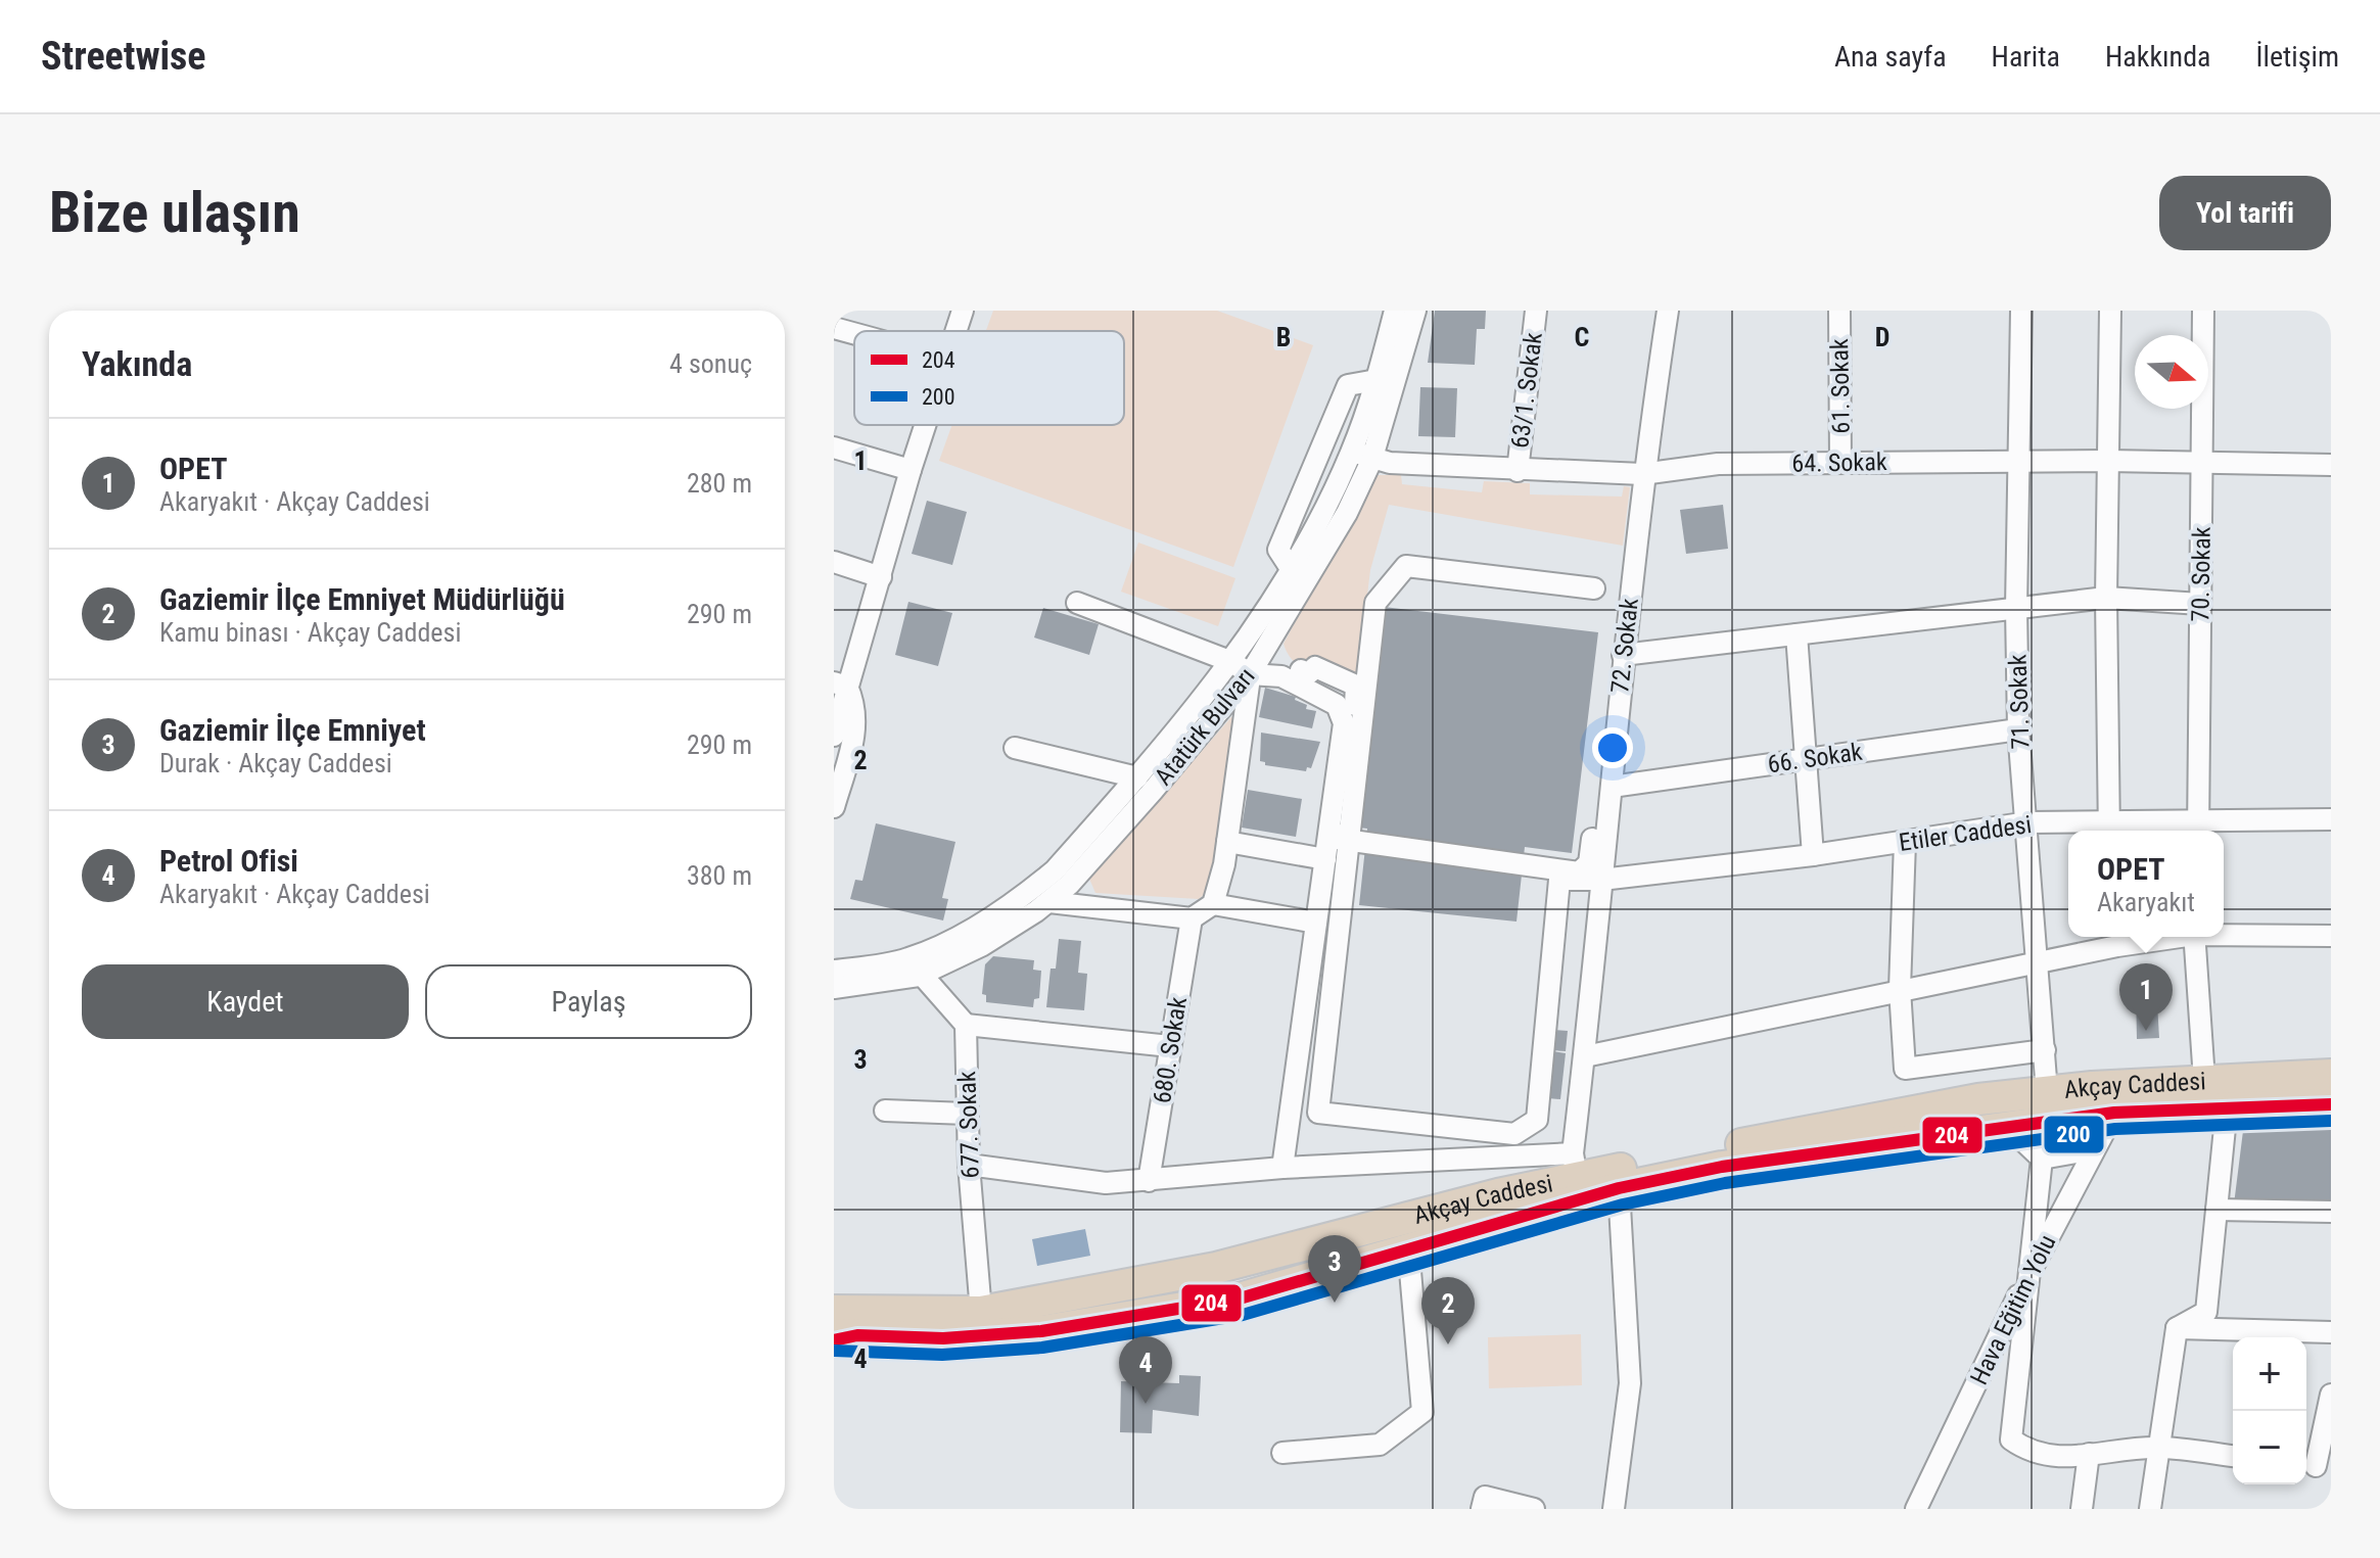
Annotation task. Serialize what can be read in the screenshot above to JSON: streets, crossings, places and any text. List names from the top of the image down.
{
  "streets": {
    "highway": ["Akçay Caddesi"],
    "street": [
      "61. Sokak",
      "63/1. Sokak",
      "64. Sokak",
      "70. Sokak",
      "72. Sokak",
      "71. Sokak",
      "Atatürk Bulvarı",
      "66. Sokak",
      "Etiler Caddesi",
      "680. Sokak",
      "677. Sokak",
      "Hava Eğitim Yolu"
    ]
  },
  "crossings": [
    ["61. Sokak", "64. Sokak"],
    ["63/1. Sokak", "64. Sokak"],
    ["64. Sokak", "70. Sokak"],
    ["64. Sokak", "72. Sokak"],
    ["64. Sokak", "71. Sokak"],
    ["64. Sokak", "Atatürk Bulvarı"],
    ["70. Sokak", "Etiler Caddesi"],
    ["72. Sokak", "66. Sokak"],
    ["72. Sokak", "Etiler Caddesi"],
    ["72. Sokak", "Akçay Caddesi"],
    ["71. Sokak", "66. Sokak"],
    ["71. Sokak", "Etiler Caddesi"],
    ["71. Sokak", "Akçay Caddesi"],
    ["Akçay Caddesi", "677. Sokak"],
    ["Akçay Caddesi", "Hava Eğitim Yolu"]
  ],
  "lines": ["transit line 204", "transit line 200"],
  "legend": ["204", "200"],
  "north": "right",
  "page": {
    "header": "Streetwise",
    "nav": [
      "Ana sayfa",
      "Harita",
      "Hakkında",
      "İletişim"
    ],
    "buttons": [
      "Yol tarifi",
      ["Kaydet", "Paylaş"]
    ],
    "title": "Bize ulaşın",
    "heading": ["Yakında", "4 sonuç"],
    "list": [
      {
        "mark": "1",
        "name": "OPET",
        "note": "Akaryakıt · Akçay Caddesi",
        "value": "280 m"
      },
      {
        "mark": "2",
        "name": "Gaziemir İlçe Emniyet Müdürlüğü",
        "note": "Kamu binası · Akçay Caddesi",
        "value": "290 m"
      },
      {
        "mark": "3",
        "name": "Gaziemir İlçe Emniyet",
        "note": "Durak · Akçay Caddesi",
        "value": "290 m"
      },
      {
        "mark": "4",
        "name": "Petrol Ofisi",
        "note": "Akaryakıt · Akçay Caddesi",
        "value": "380 m"
      }
    ],
    "popup": ["OPET", "Akaryakıt"],
    "pins": [
      "1",
      "3",
      "2",
      "4"
    ],
    "map_buttons": ["+", "−"]
  },
  "grid": {
    "columns": ["B", "C", "D"],
    "rows": [
      "1",
      "2",
      "3",
      "4"
    ]
  }
}
